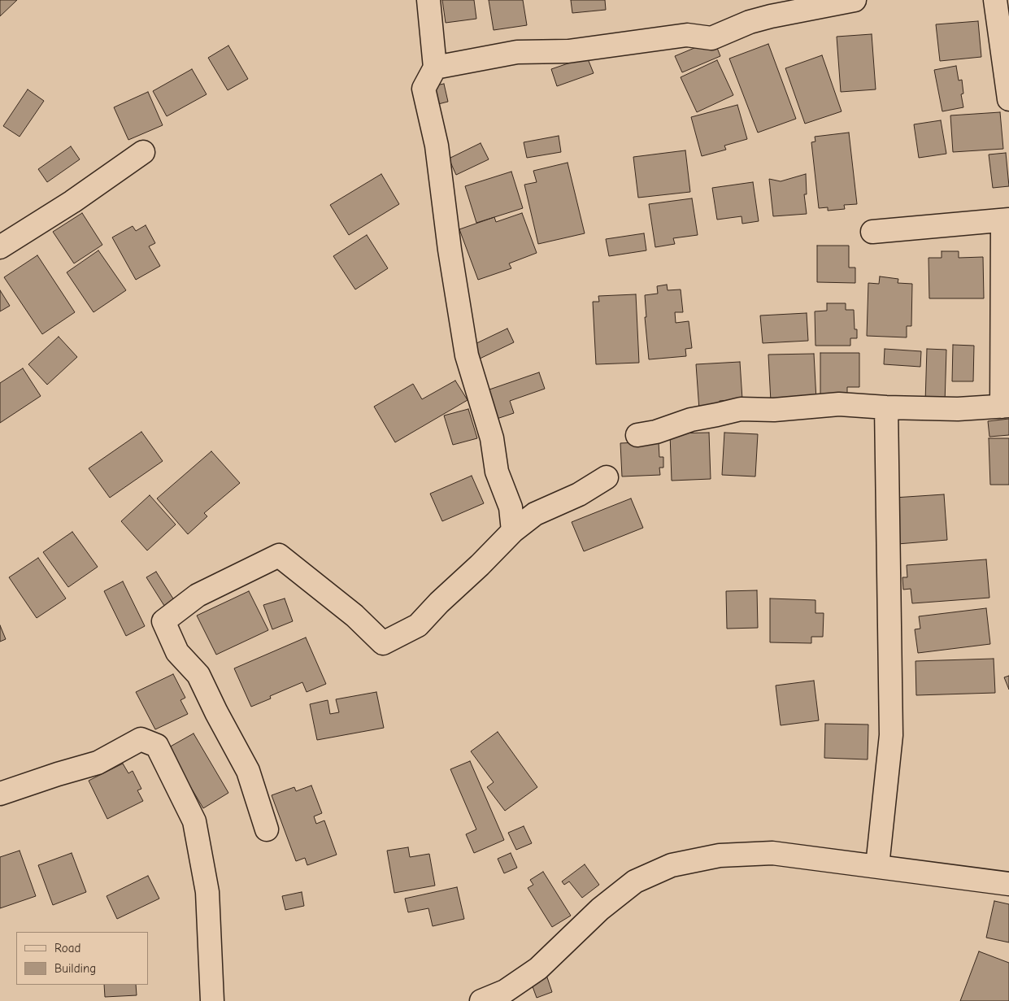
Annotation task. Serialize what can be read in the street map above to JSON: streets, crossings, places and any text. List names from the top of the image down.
{
  "legend": ["Road", "Building"]
}
